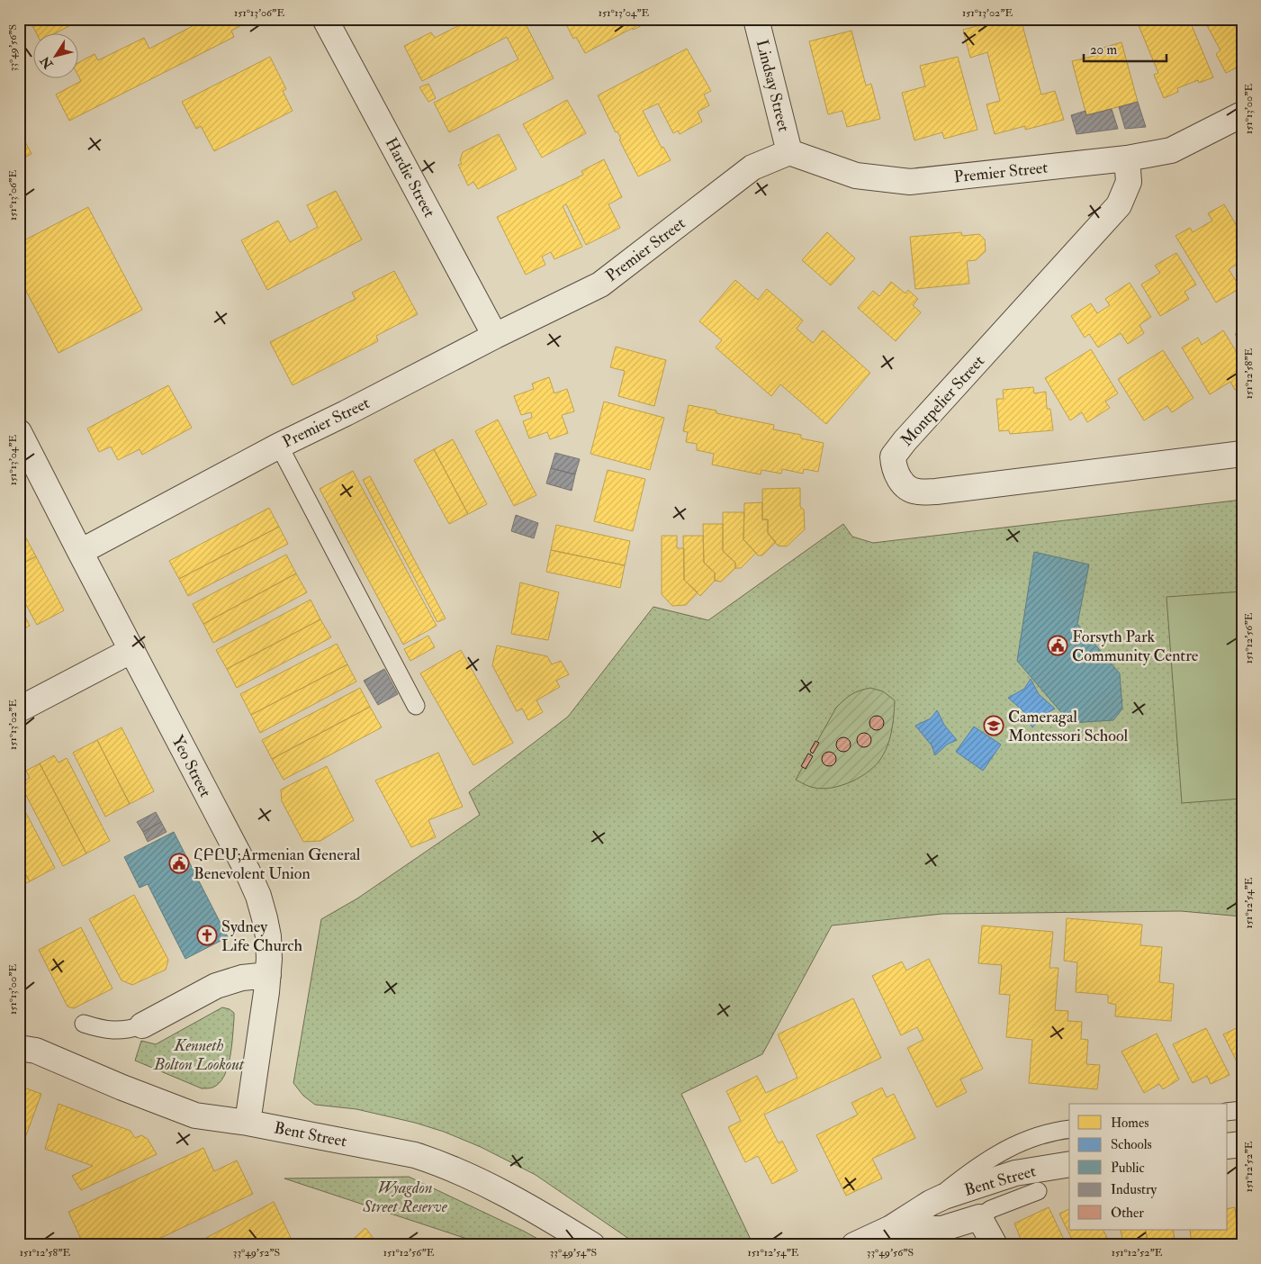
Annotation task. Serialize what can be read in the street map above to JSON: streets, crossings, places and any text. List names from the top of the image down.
{
  "streets": {
    "street": [
      "Lindsay Street",
      "Premier Street",
      "Hardie Street",
      "Montpelier Street",
      "Yeo Street",
      "Bent Street"
    ]
  },
  "crossings": [
    ["Lindsay Street", "Premier Street"],
    ["Premier Street", "Hardie Street"],
    ["Premier Street", "Montpelier Street"],
    ["Premier Street", "Yeo Street"],
    ["Yeo Street", "Bent Street"]
  ],
  "parks": ["Kenneth Bolton Lookout", "Wyagdon Street Reserve"],
  "places": {
    "public building": ["Forsyth Park Community Centre", "ՀԲԸՄ;Armenian General Benevolent Union"],
    "school or university": ["Cameragal Montessori School"],
    "church": ["Sydney Life Church"]
  },
  "legend": [
    "Homes",
    "Schools",
    "Public",
    "Industry",
    "Other"
  ],
  "scale_bar": "20 m",
  "north": "bottom left",
  "coordinates": [
    "151°13'06\"E",
    "151°13'04\"E",
    "151°13'02\"E",
    "33°49'56\"S",
    "151°13'00\"E",
    "151°12'58\"E",
    "151°12'56\"E",
    "151°12'54\"E",
    "151°12'52\"E",
    "33°49'52\"S",
    "33°49'54\"S"
  ]
}
